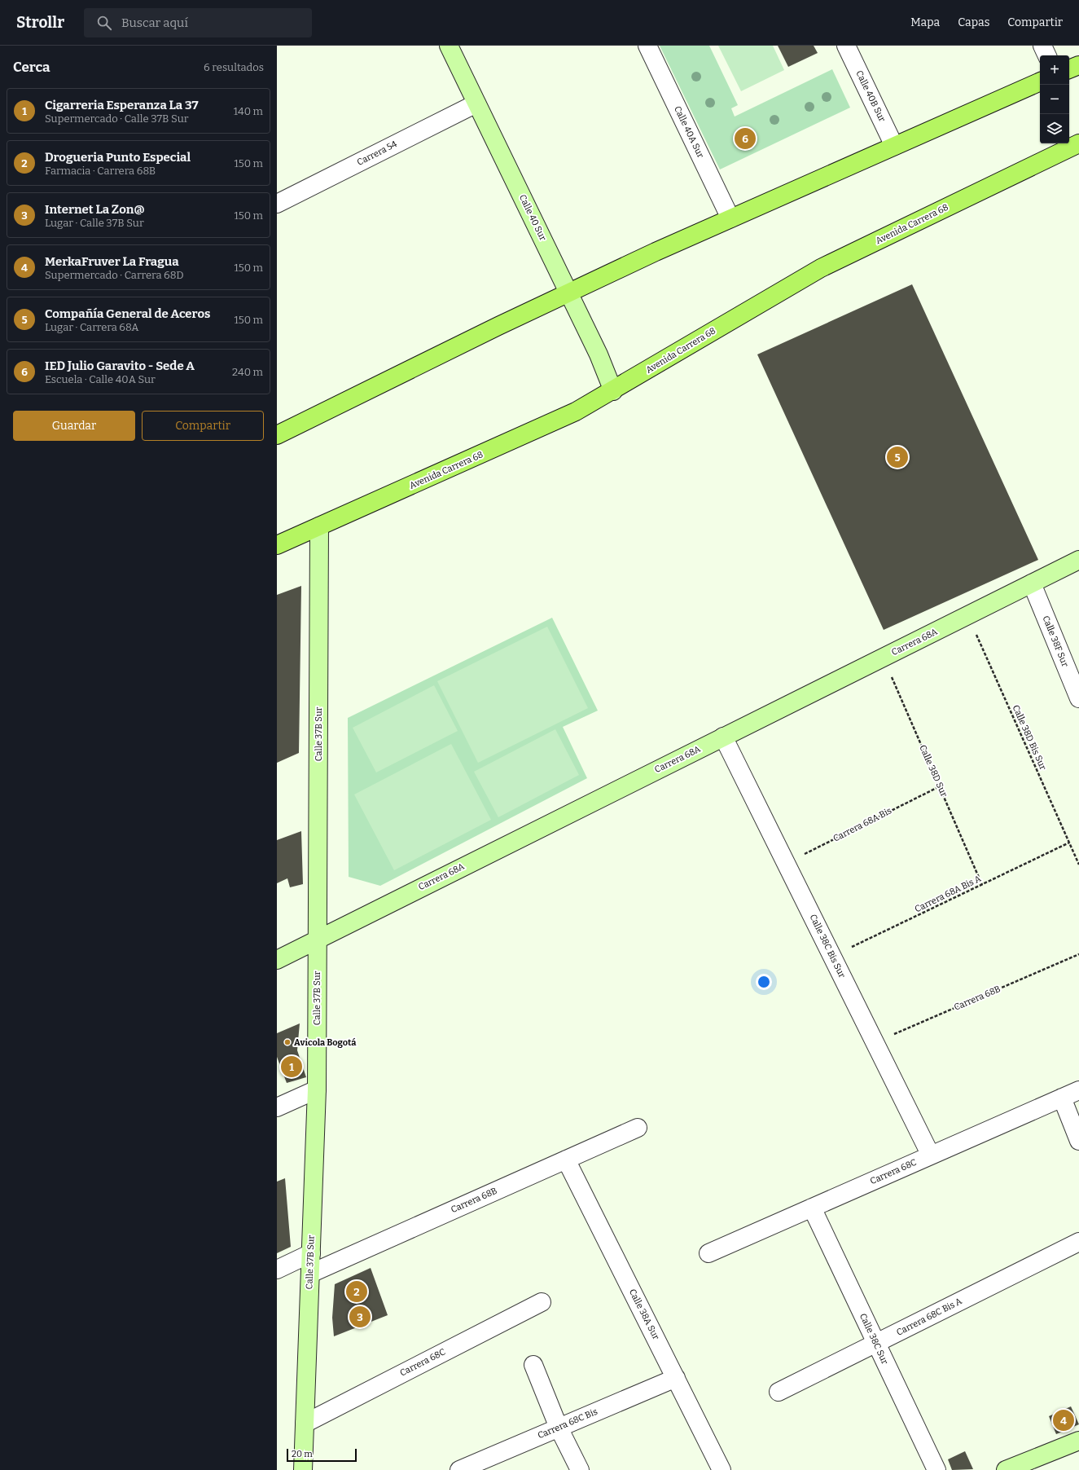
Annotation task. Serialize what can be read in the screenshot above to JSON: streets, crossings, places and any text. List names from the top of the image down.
{
  "streets": {
    "main road": ["Avenida Carrera 68"],
    "street": [
      "Calle 40B Sur",
      "Calle 40A Sur",
      "Carrera 54",
      "Calle 40 Sur",
      "Calle 38F Sur",
      "Carrera 68A",
      "Calle 37B Sur",
      "Calle 38C Bis Sur",
      "Carrera 68B",
      "Carrera 68C",
      "Calle 38A Sur",
      "Carrera 68C Bis A",
      "Calle 38C Sur",
      "Carrera 68C Bis"
    ],
    "path": [
      "Calle 38D Bis Sur",
      "Calle 38D Sur",
      "Carrera 68A Bis",
      "Carrera 68A Bis A"
    ]
  },
  "crossings": [
    ["Carrera 54", "Calle 40 Sur"],
    ["Calle 40 Sur", "Avenida Carrera 68"],
    ["Avenida Carrera 68", "Calle 37B Sur"],
    ["Calle 38F Sur", "Carrera 68A"],
    ["Carrera 68A", "Calle 37B Sur"],
    ["Carrera 68A", "Calle 38D Bis Sur"],
    ["Carrera 68A", "Calle 38D Sur"],
    ["Carrera 68A", "Calle 38C Bis Sur"],
    ["Calle 37B Sur", "Carrera 68B"],
    ["Calle 37B Sur", "Carrera 68C"],
    ["Calle 38D Bis Sur", "Carrera 68A Bis A"],
    ["Calle 38D Sur", "Carrera 68A Bis"],
    ["Calle 38D Sur", "Carrera 68A Bis A"],
    ["Carrera 68A Bis", "Calle 38C Bis Sur"],
    ["Carrera 68A Bis A", "Calle 38C Bis Sur"],
    ["Calle 38C Bis Sur", "Carrera 68B"],
    ["Calle 38C Bis Sur", "Carrera 68C"],
    ["Carrera 68B", "Calle 38A Sur"],
    ["Carrera 68C", "Calle 38C Sur"],
    ["Calle 38A Sur", "Carrera 68C Bis"],
    ["Carrera 68C Bis A", "Calle 38C Sur"]
  ],
  "places": ["Avicola Bogotá"],
  "scale_bar": "20 m",
  "page": {
    "header": "Strollr",
    "search": "Buscar aquí",
    "nav": ["Mapa", "Capas", "Compartir"],
    "heading": ["Cerca", "6 resultados"],
    "map_buttons": ["+", "−"],
    "list": [
      {
        "mark": "1",
        "name": "Cigarreria Esperanza La 37",
        "note": "Supermercado · Calle 37B Sur",
        "value": "140 m"
      },
      {
        "mark": "2",
        "name": "Drogueria Punto Especial",
        "note": "Farmacia · Carrera 68B",
        "value": "150 m"
      },
      {
        "mark": "3",
        "name": "Internet La Zon@",
        "note": "Lugar · Calle 37B Sur",
        "value": "150 m"
      },
      {
        "mark": "4",
        "name": "MerkaFruver La Fragua",
        "note": "Supermercado · Carrera 68D",
        "value": "150 m"
      },
      {
        "mark": "5",
        "name": "Compañía General de Aceros",
        "note": "Lugar · Carrera 68A",
        "value": "150 m"
      },
      {
        "mark": "6",
        "name": "IED Julio Garavito - Sede A",
        "note": "Escuela · Calle 40A Sur",
        "value": "240 m"
      }
    ],
    "pins": [
      "6",
      "5",
      "1",
      "2",
      "3",
      "4"
    ],
    "buttons": ["Guardar", "Compartir"],
    "scale": "20 m"
  }
}
